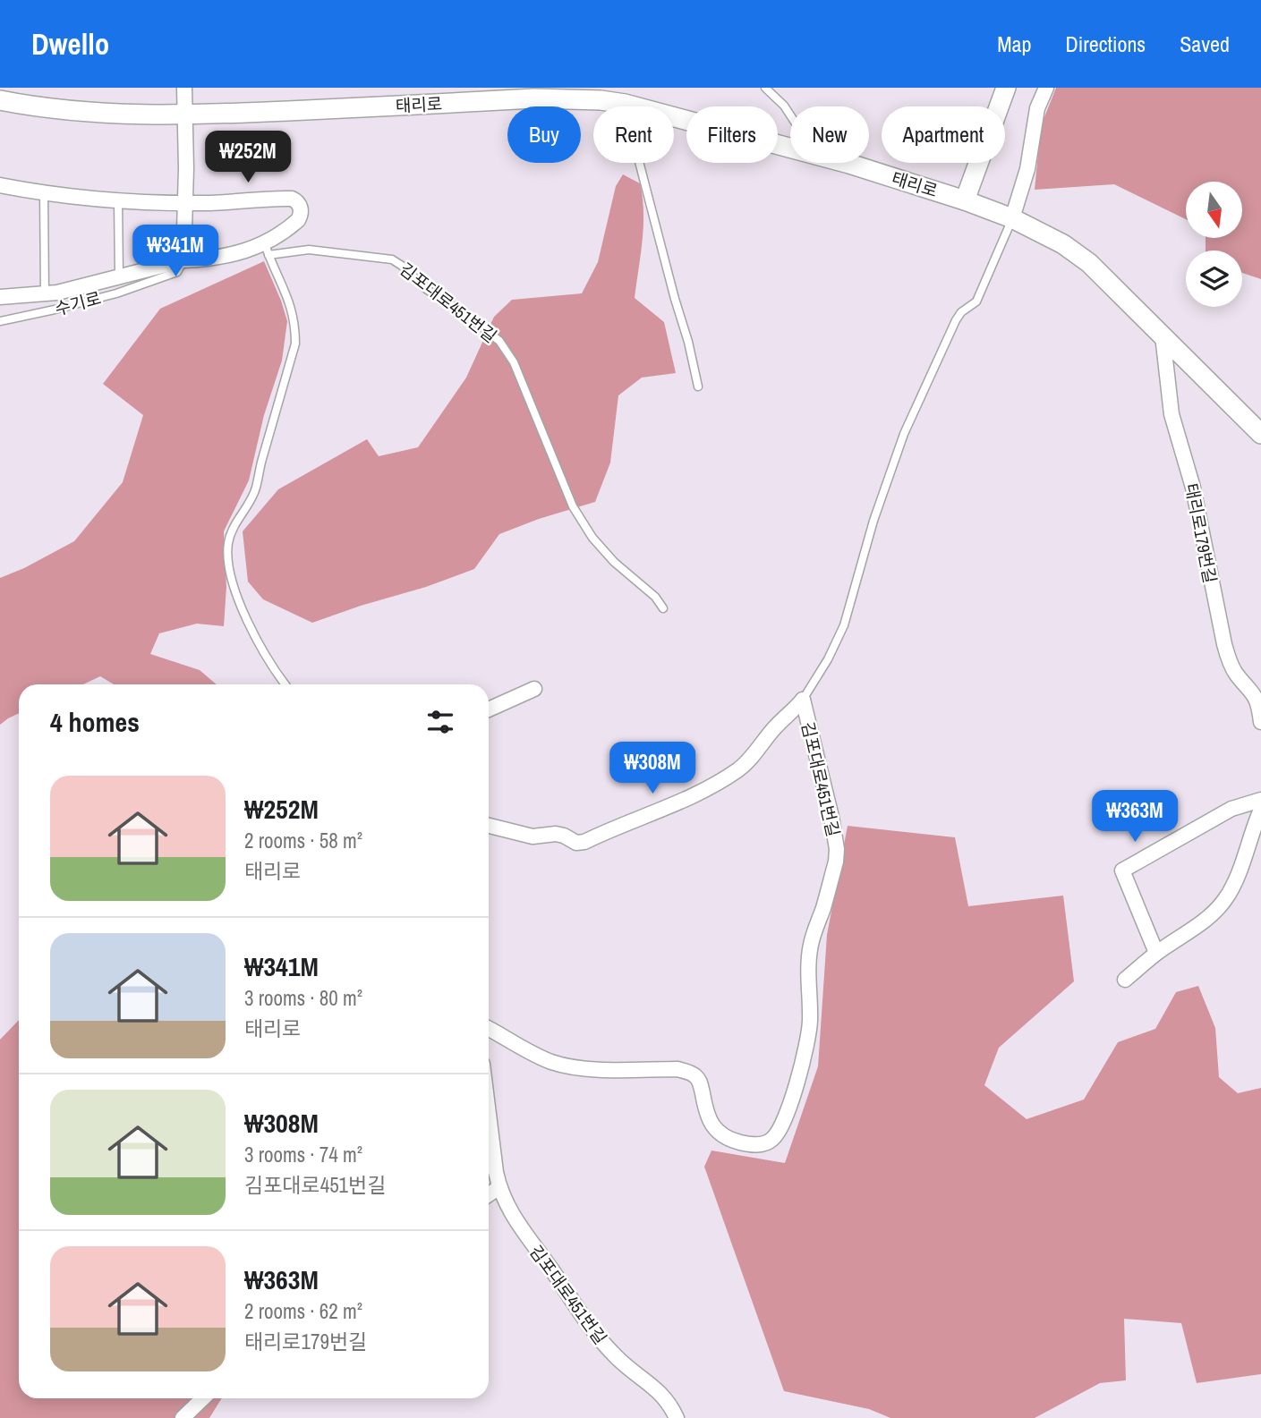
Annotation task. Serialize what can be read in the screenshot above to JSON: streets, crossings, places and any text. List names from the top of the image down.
{
  "streets": {
    "street": ["태리로", "김포대로451번길", "태리로179번길"],
    "lane": ["수기로"]
  },
  "crossings": [
    ["태리로", "태리로179번길"]
  ],
  "north": "bottom",
  "page": {
    "header": "Dwello",
    "nav": ["Map", "Directions", "Saved"],
    "chip": [
      "Buy",
      "Rent",
      "Filters",
      "New",
      "Apartment"
    ],
    "price": [
      "₩252M",
      "₩341M",
      "₩308M",
      "₩363M"
    ],
    "heading": "4 homes",
    "list": [
      {
        "name": "₩252M",
        "note": "2 rooms · 58 m² · 태리로"
      },
      {
        "name": "₩341M",
        "note": "3 rooms · 80 m² · 태리로"
      },
      {
        "name": "₩308M",
        "note": "3 rooms · 74 m² · 김포대로451번길"
      },
      {
        "name": "₩363M",
        "note": "2 rooms · 62 m² · 태리로179번길"
      }
    ]
  }
}
